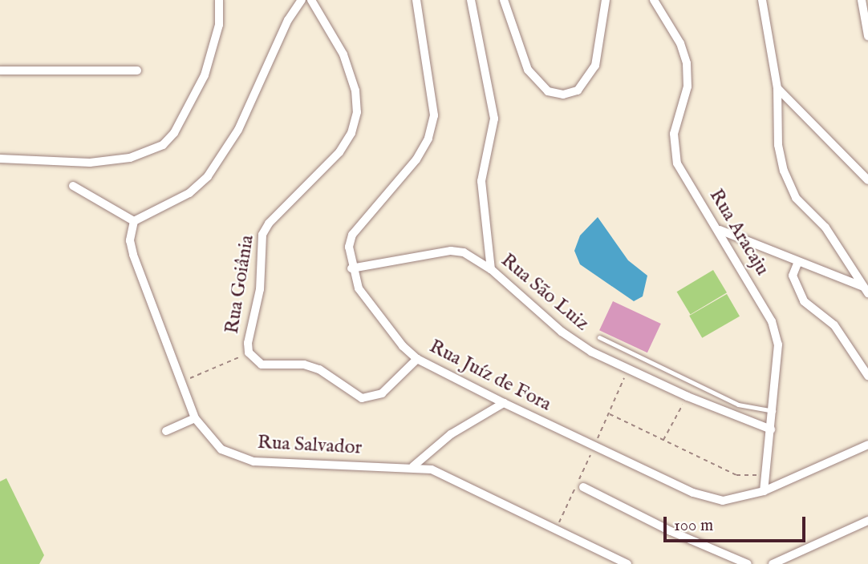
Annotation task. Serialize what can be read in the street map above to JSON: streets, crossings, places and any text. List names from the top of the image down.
{
  "streets": {
    "street": [
      "Rua Aracaju",
      "Rua Goiânia",
      "Rua São Luiz",
      "Rua Juíz de Fora",
      "Rua Salvador"
    ]
  },
  "crossings": [
    ["Rua Aracaju", "Rua São Luiz"],
    ["Rua Aracaju", "Rua Juíz de Fora"],
    ["Rua Goiânia", "Rua Juíz de Fora"],
    ["Rua São Luiz", "Rua Juíz de Fora"]
  ],
  "scale_bar": "100 m"
}
